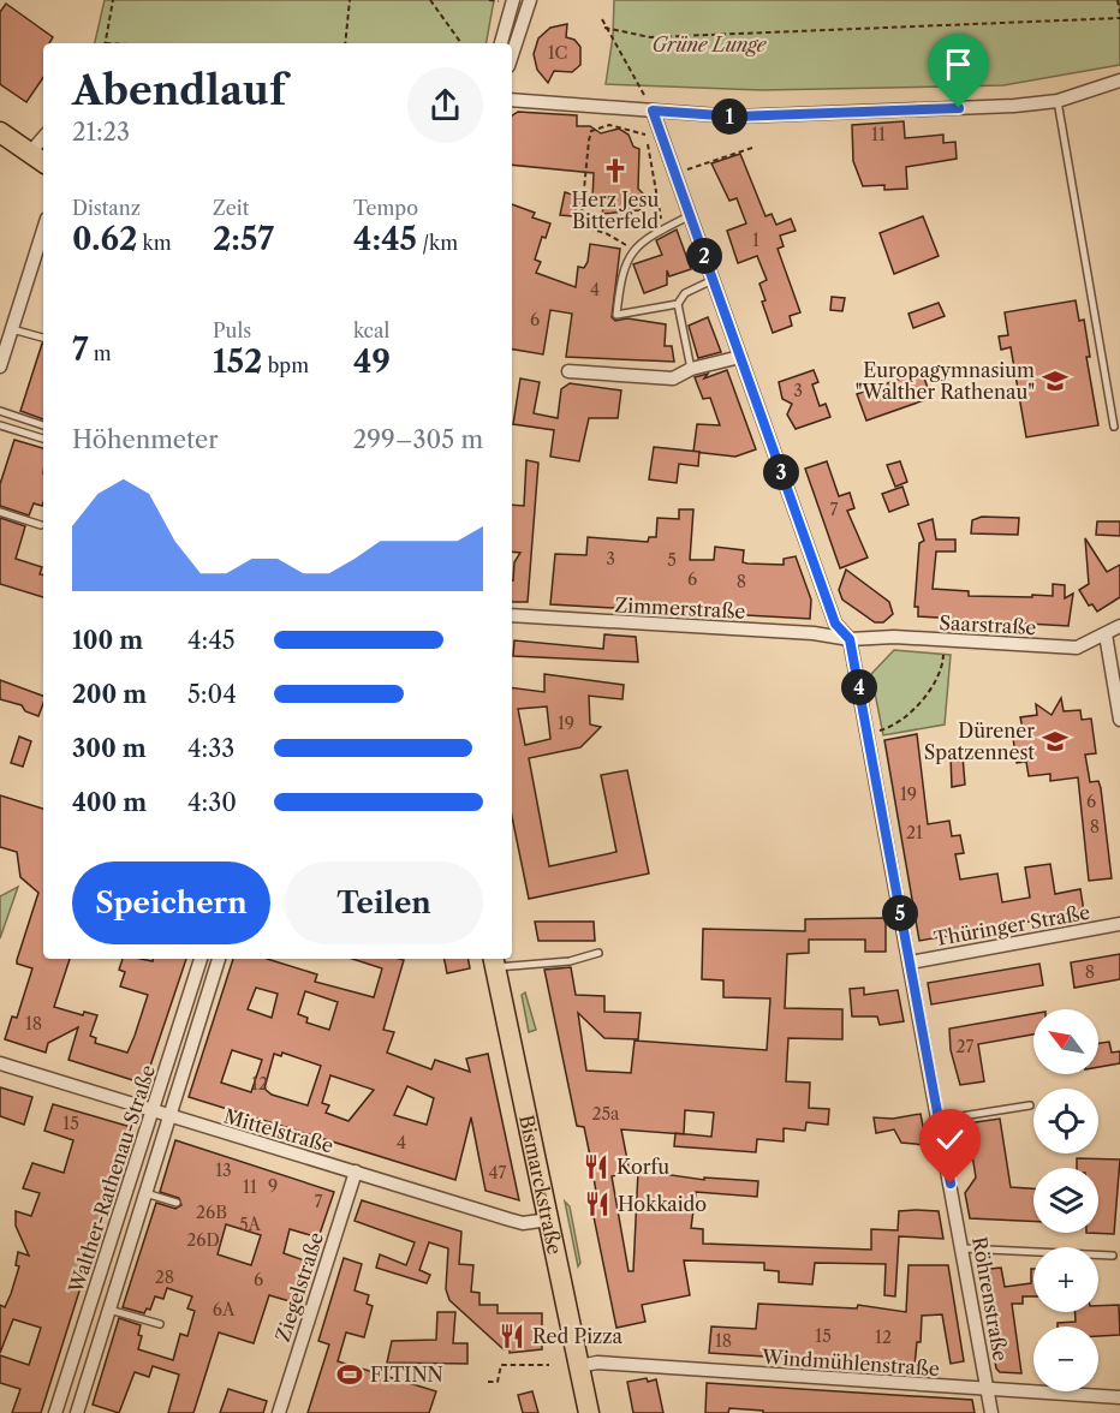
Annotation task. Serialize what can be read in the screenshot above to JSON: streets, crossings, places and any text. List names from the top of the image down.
{
  "streets": {
    "main road": ["Bismarckstraße"],
    "street": [
      "Zimmerstraße",
      "Saarstraße",
      "Thüringer Straße",
      "Mittelstraße",
      "Walther-Rathenau-Straße",
      "Ziegelstraße",
      "Röhrenstraße",
      "Windmühlenstraße"
    ]
  },
  "crossings": [
    ["Zimmerstraße", "Saarstraße"],
    ["Zimmerstraße", "Röhrenstraße"],
    ["Saarstraße", "Röhrenstraße"],
    ["Thüringer Straße", "Röhrenstraße"],
    ["Mittelstraße", "Walther-Rathenau-Straße"],
    ["Mittelstraße", "Bismarckstraße"],
    ["Mittelstraße", "Ziegelstraße"],
    ["Bismarckstraße", "Windmühlenstraße"],
    ["Röhrenstraße", "Windmühlenstraße"]
  ],
  "parks": ["Grüne Lunge"],
  "places": {
    "church": ["Herz Jesu Bitterfeld"],
    "school or university": ["Europagymnasium \"Walther Rathenau\"", "Dürener Spatzennest"],
    "restaurant": ["Korfu", "Hokkaido", "Red Pizza"],
    "sports": ["FITINN"]
  },
  "house_numbers": [
    "1C",
    "11",
    "1",
    "4",
    "6",
    "3",
    "7",
    "3",
    "5",
    "6",
    "8",
    "19",
    "19",
    "6",
    "8",
    "21",
    "8",
    "18",
    "27",
    "12",
    "25a",
    "15",
    "4",
    "13",
    "47",
    "9",
    "11",
    "7",
    "26B",
    "5A",
    "26D",
    "28",
    "6",
    "6A",
    "15",
    "12",
    "18"
  ],
  "north": "top left",
  "page": {
    "heading": ["Abendlauf", "21:23"],
    "pins": [
      "1",
      "2",
      "3",
      "4",
      "5"
    ],
    "stats": [
      ["Distanz", "0.62 km"],
      ["Zeit", "2:57"],
      ["Tempo", "4:45 /km"],
      ["7 m"],
      ["Puls", "152 bpm"],
      ["kcal", "49"]
    ],
    "chart": ["Höhenmeter", "299–305 m"],
    "list": [
      {
        "name": "100 m",
        "note": "4:45"
      },
      {
        "name": "200 m",
        "note": "5:04"
      },
      {
        "name": "300 m",
        "note": "4:33"
      },
      {
        "name": "400 m",
        "note": "4:30"
      }
    ],
    "buttons": ["Speichern", "Teilen"],
    "map_buttons": ["+", "−"]
  }
}
